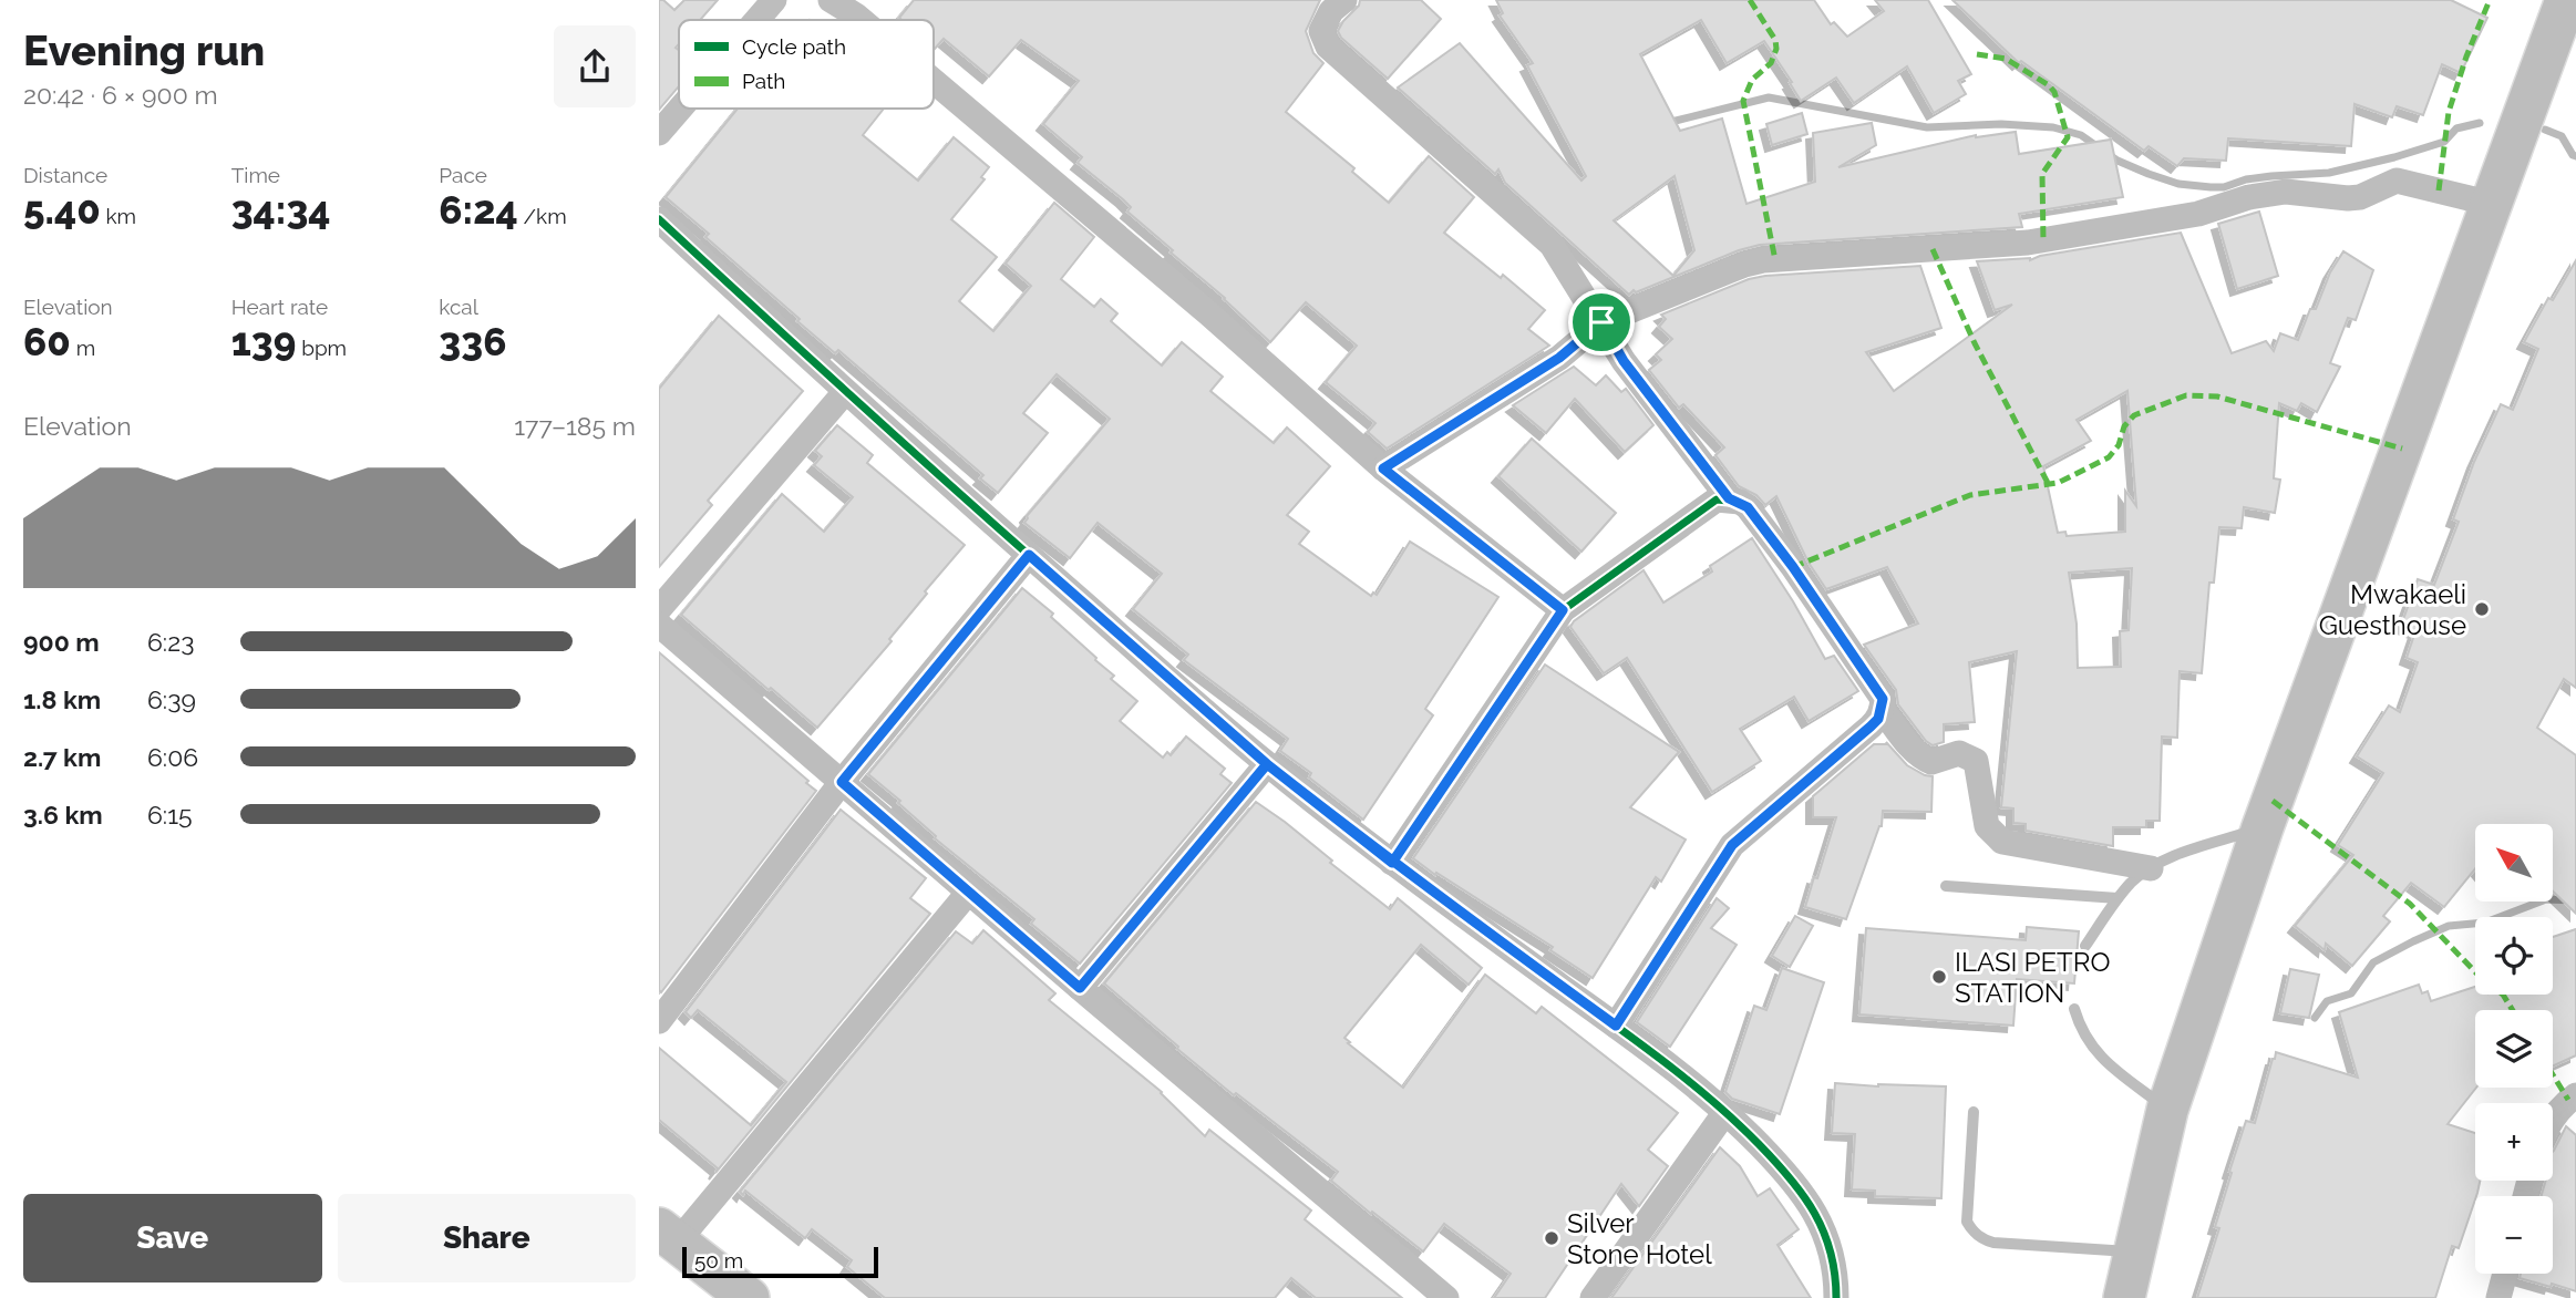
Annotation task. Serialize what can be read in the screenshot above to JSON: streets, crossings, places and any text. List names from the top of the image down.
{
  "places": ["Mwakaeli Guesthouse", "ILASI PETRO STATION", "Silver Stone Hotel"],
  "legend": ["Cycle path", "Path"],
  "scale_bar": "50 m",
  "north": "top left",
  "page": {
    "heading": ["Evening run", "20:42 · 6 × 900 m"],
    "stats": [
      ["Distance", "5.40 km"],
      ["Time", "34:34"],
      ["Pace", "6:24 /km"],
      ["Elevation", "60 m"],
      ["Heart rate", "139 bpm"],
      ["kcal", "336"]
    ],
    "chart": ["Elevation", "177–185 m"],
    "list": [
      {
        "name": "900 m",
        "note": "6:23"
      },
      {
        "name": "1.8 km",
        "note": "6:39"
      },
      {
        "name": "2.7 km",
        "note": "6:06"
      },
      {
        "name": "3.6 km",
        "note": "6:15"
      }
    ],
    "map_buttons": ["+", "−"],
    "buttons": ["Save", "Share"],
    "scale": "50 m"
  }
}
